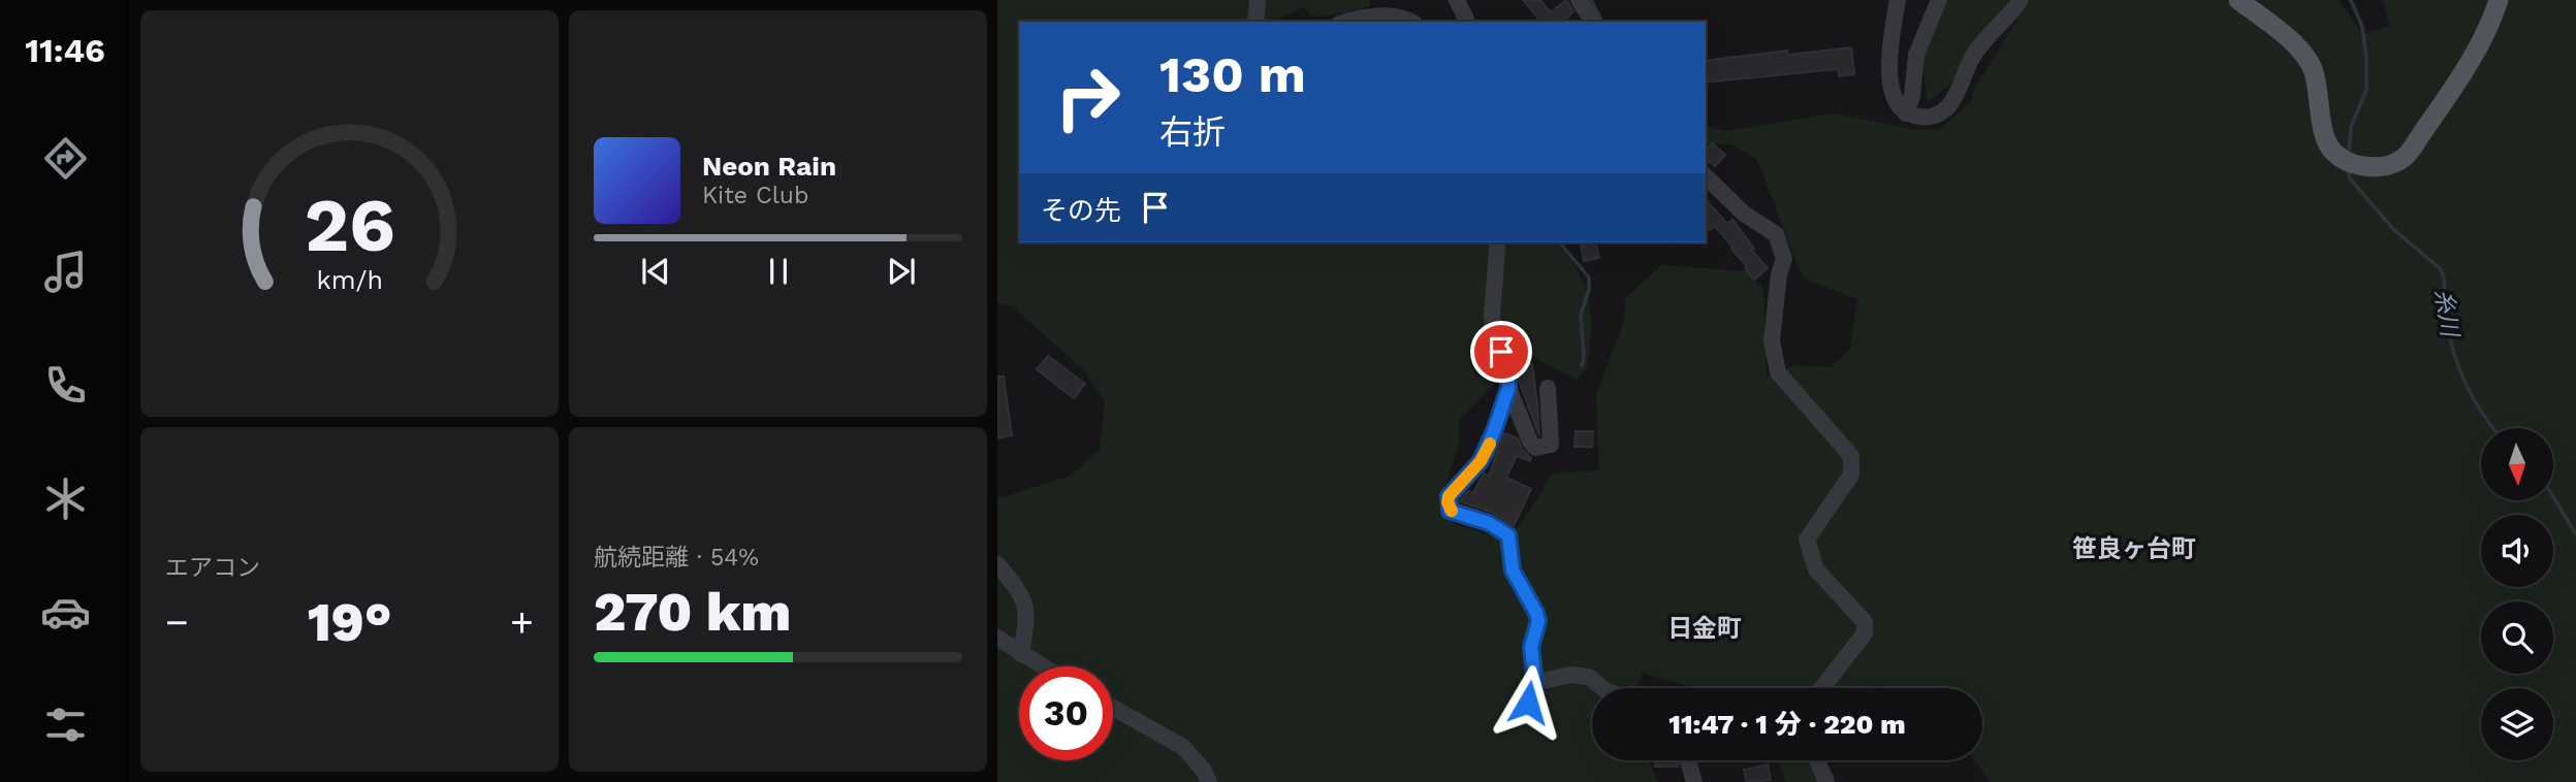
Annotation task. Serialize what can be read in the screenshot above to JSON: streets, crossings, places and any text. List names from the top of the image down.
{
  "districts": ["笹良ヶ台町", "日金町"],
  "water": ["糸川"],
  "north": "bottom",
  "page": {
    "tabs": "11:46",
    "turn": ["130 m", "右折"],
    "song": ["Neon Rain", "Kite Club"],
    "then": "その先",
    "tile": [
      "エアコン",
      ["航続距離 · 54%", "270 km"]
    ],
    "heat": ["−", "19°", "+"],
    "limit": "30",
    "trip": "11:47 · 1 分 · 220 m",
    "gauge": ["26", "km/h"]
  }
}
